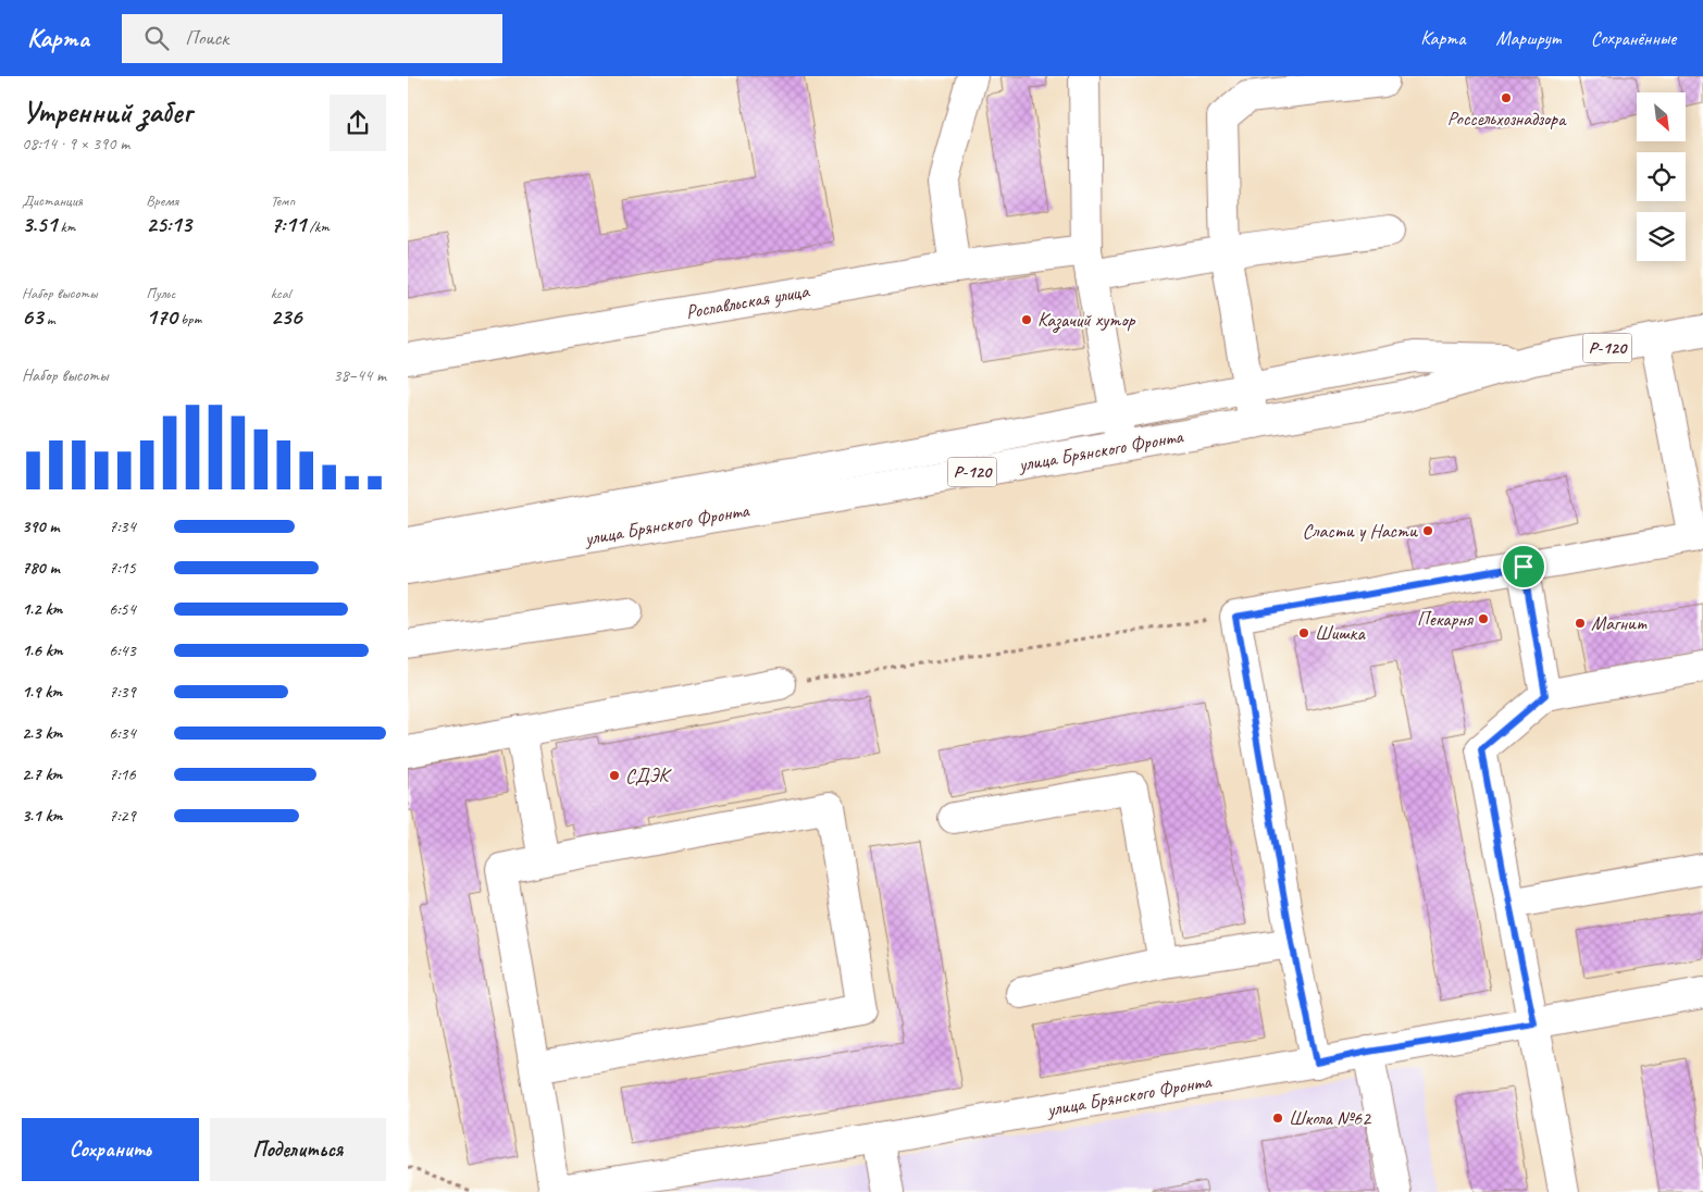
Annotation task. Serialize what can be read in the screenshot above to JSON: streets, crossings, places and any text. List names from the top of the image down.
{
  "streets": {
    "street": ["Рославльская улица", "Р-120", "улица Брянского Фронта"]
  },
  "places": [
    "Россельхознадзора",
    "Казачий хутор",
    "Сласти у Насти",
    "Пекарня",
    "Магнит",
    "Шишка",
    "СДЭК",
    "Школа №62"
  ],
  "north": "bottom right",
  "page": {
    "header": "Карта",
    "search": "Поиск",
    "nav": ["Карта", "Маршрут", "Сохранённые"],
    "heading": ["Утренний забег", "08:14 · 9 × 390 m"],
    "stats": [
      ["Дистанция", "3.51 km"],
      ["Время", "25:13"],
      ["Темп", "7:11 /km"],
      ["Набор высоты", "63 m"],
      ["Пульс", "170 bpm"],
      ["kcal", "236"]
    ],
    "chart": ["Набор высоты", "38–44 m"],
    "list": [
      {
        "name": "390 m",
        "note": "7:34"
      },
      {
        "name": "780 m",
        "note": "7:15"
      },
      {
        "name": "1.2 km",
        "note": "6:54"
      },
      {
        "name": "1.6 km",
        "note": "6:43"
      },
      {
        "name": "1.9 km",
        "note": "7:39"
      },
      {
        "name": "2.3 km",
        "note": "6:34"
      },
      {
        "name": "2.7 km",
        "note": "7:16"
      },
      {
        "name": "3.1 km",
        "note": "7:29"
      }
    ],
    "buttons": ["Сохранить", "Поделиться"]
  }
}
